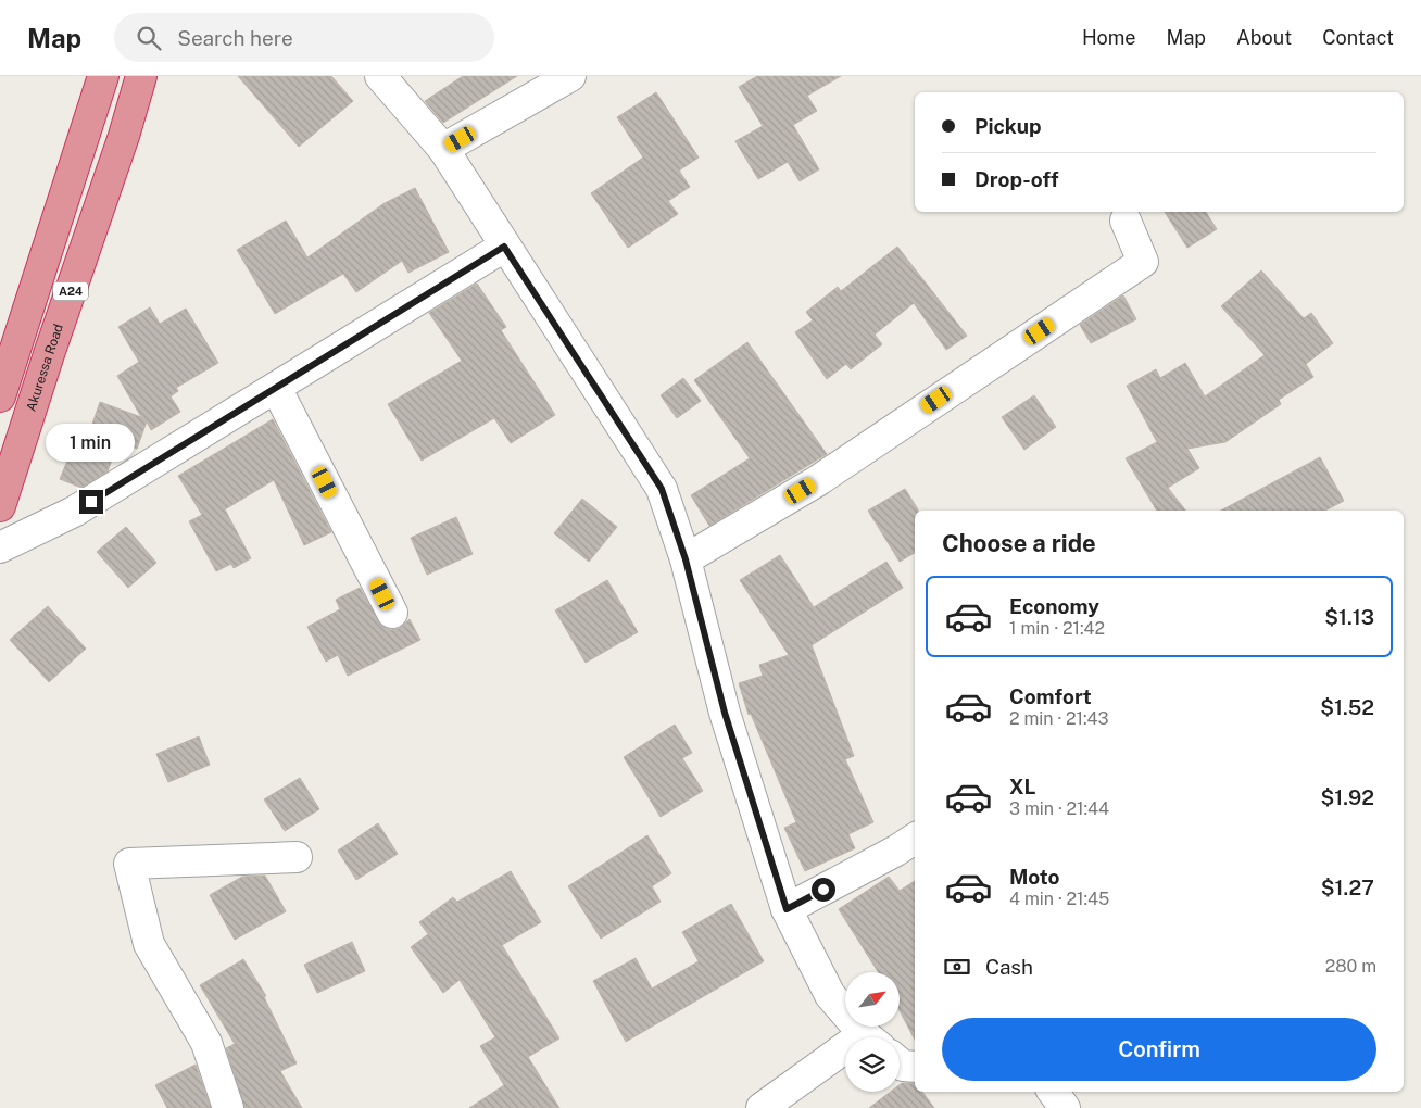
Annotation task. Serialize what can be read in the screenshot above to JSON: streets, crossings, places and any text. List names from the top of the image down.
{
  "streets": {
    "highway": ["A24", "Akuressa Road"]
  },
  "north": "top right",
  "page": {
    "header": "Map",
    "search": "Search here",
    "nav": [
      "Home",
      "Map",
      "About",
      "Contact"
    ],
    "banner": ["Pickup", "Drop-off"],
    "bubble": "1 min",
    "heading": "Choose a ride",
    "list": [
      {
        "name": "Economy",
        "note": "1 min · 21:42",
        "value": "$1.13"
      },
      {
        "name": "Comfort",
        "note": "2 min · 21:43",
        "value": "$1.52"
      },
      {
        "name": "XL",
        "note": "3 min · 21:44",
        "value": "$1.92"
      },
      {
        "name": "Moto",
        "note": "4 min · 21:45",
        "value": "$1.27"
      }
    ],
    "pay": ["Cash", "280 m"],
    "buttons": "Confirm"
  }
}
